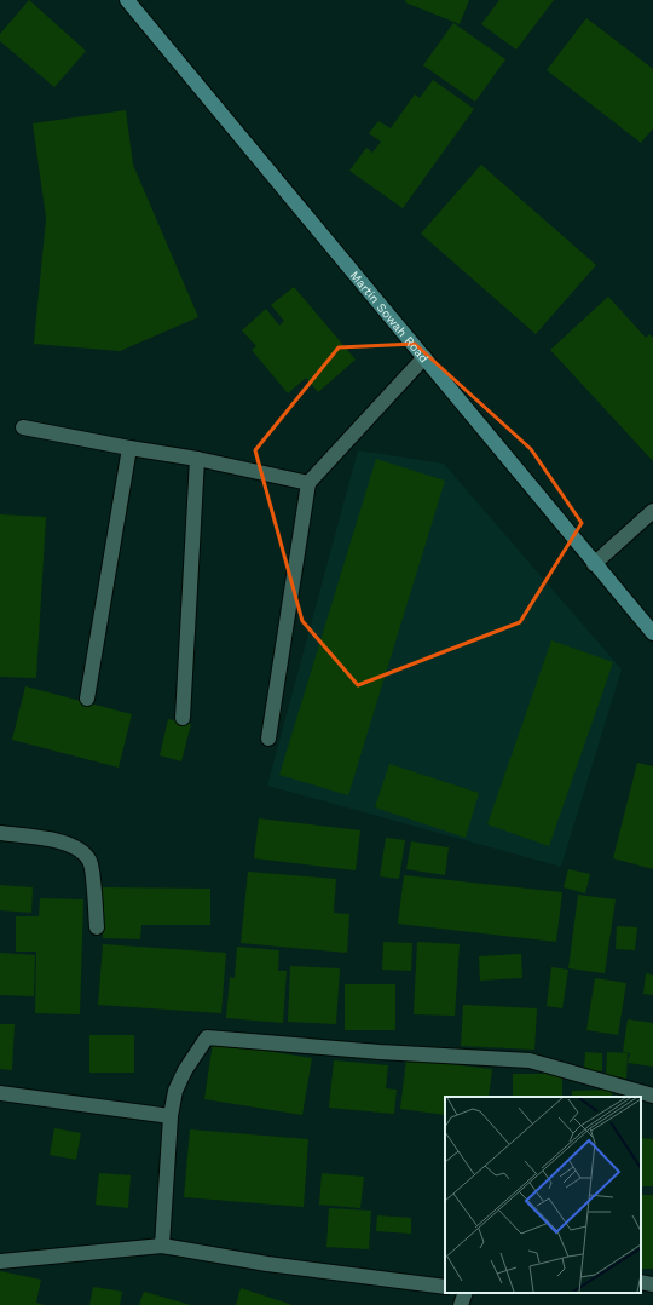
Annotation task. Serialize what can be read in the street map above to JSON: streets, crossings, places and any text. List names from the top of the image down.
{
  "streets": {
    "street": ["Martin Sowah Road"]
  }
}
